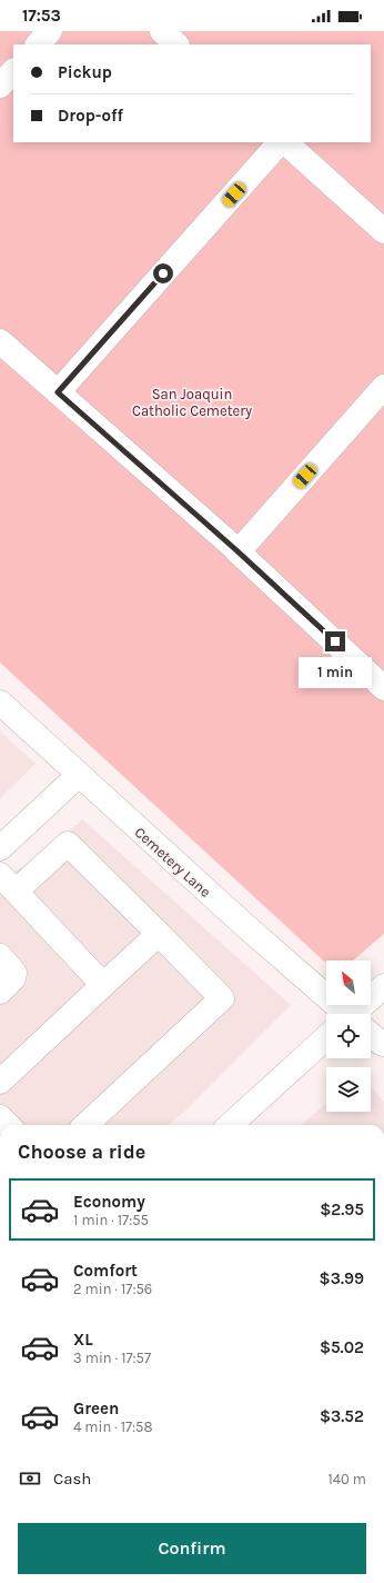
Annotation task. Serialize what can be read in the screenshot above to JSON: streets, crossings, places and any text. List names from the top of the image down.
{
  "streets": {
    "street": ["Cemetery Lane"]
  },
  "parks": ["San Joaquin Catholic Cemetery"],
  "north": "top left",
  "page": {
    "status": "17:53",
    "banner": ["Pickup", "Drop-off"],
    "bubble": "1 min",
    "heading": "Choose a ride",
    "list": [
      {
        "name": "Economy",
        "note": "1 min · 17:55",
        "value": "$2.95"
      },
      {
        "name": "Comfort",
        "note": "2 min · 17:56",
        "value": "$3.99"
      },
      {
        "name": "XL",
        "note": "3 min · 17:57",
        "value": "$5.02"
      },
      {
        "name": "Green",
        "note": "4 min · 17:58",
        "value": "$3.52"
      }
    ],
    "pay": ["Cash", "140 m"],
    "buttons": "Confirm"
  }
}
